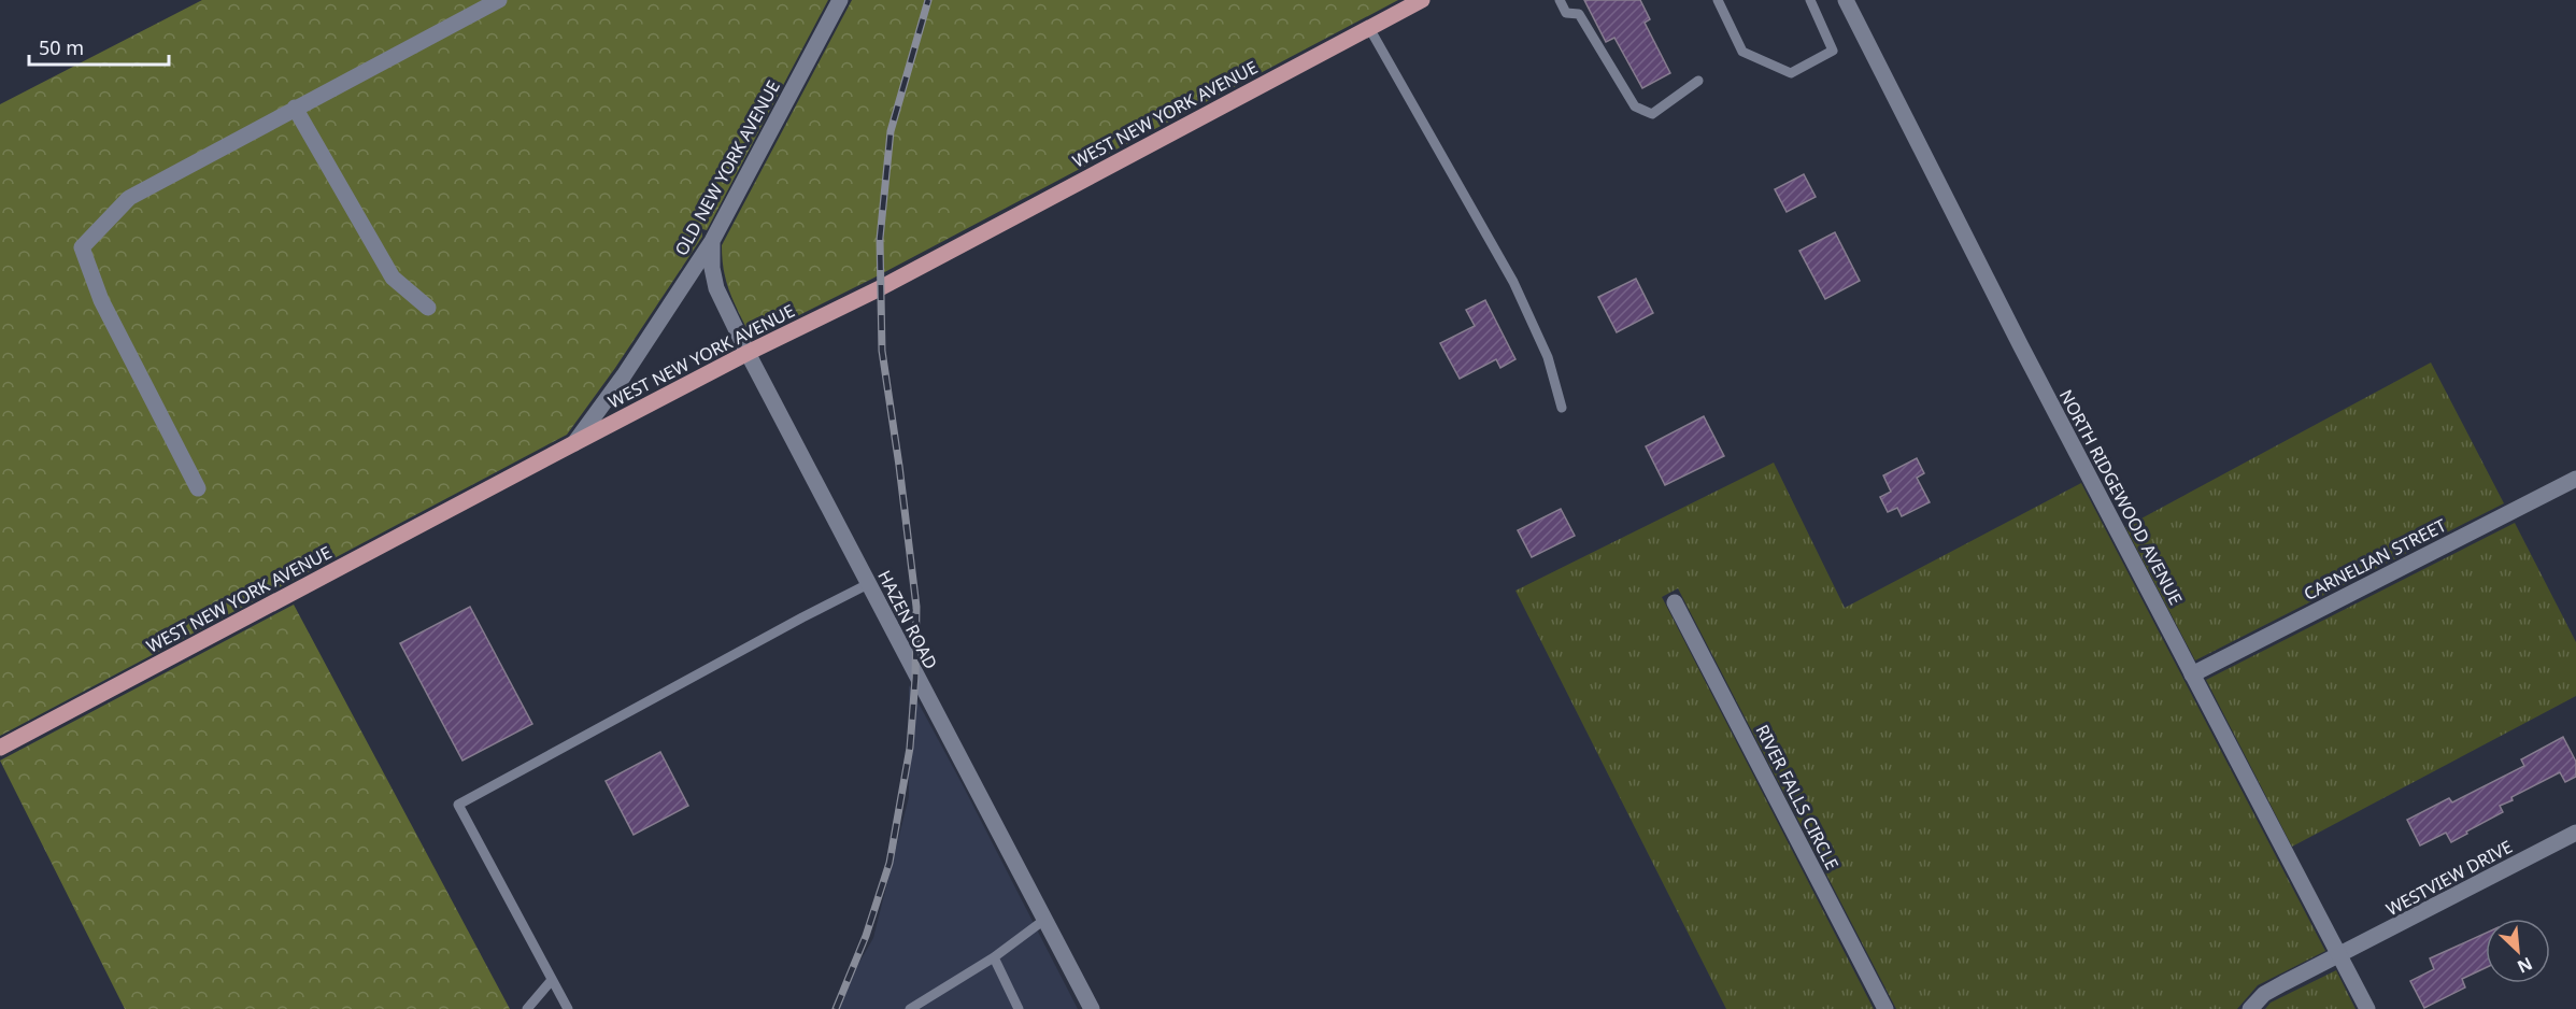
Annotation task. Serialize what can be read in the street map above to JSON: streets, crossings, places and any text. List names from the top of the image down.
{
  "streets": {
    "main road": ["WEST NEW YORK AVENUE"],
    "street": [
      "OLD NEW YORK AVENUE",
      "NORTH RIDGEWOOD AVENUE",
      "CARNELIAN STREET",
      "HAZEN ROAD",
      "RIVER FALLS CIRCLE",
      "WESTVIEW DRIVE"
    ]
  },
  "crossings": [
    ["WEST NEW YORK AVENUE", "OLD NEW YORK AVENUE"],
    ["WEST NEW YORK AVENUE", "HAZEN ROAD"],
    ["OLD NEW YORK AVENUE", "HAZEN ROAD"],
    ["NORTH RIDGEWOOD AVENUE", "CARNELIAN STREET"],
    ["NORTH RIDGEWOOD AVENUE", "WESTVIEW DRIVE"]
  ],
  "scale_bar": "50 m",
  "north": "bottom right"
}
